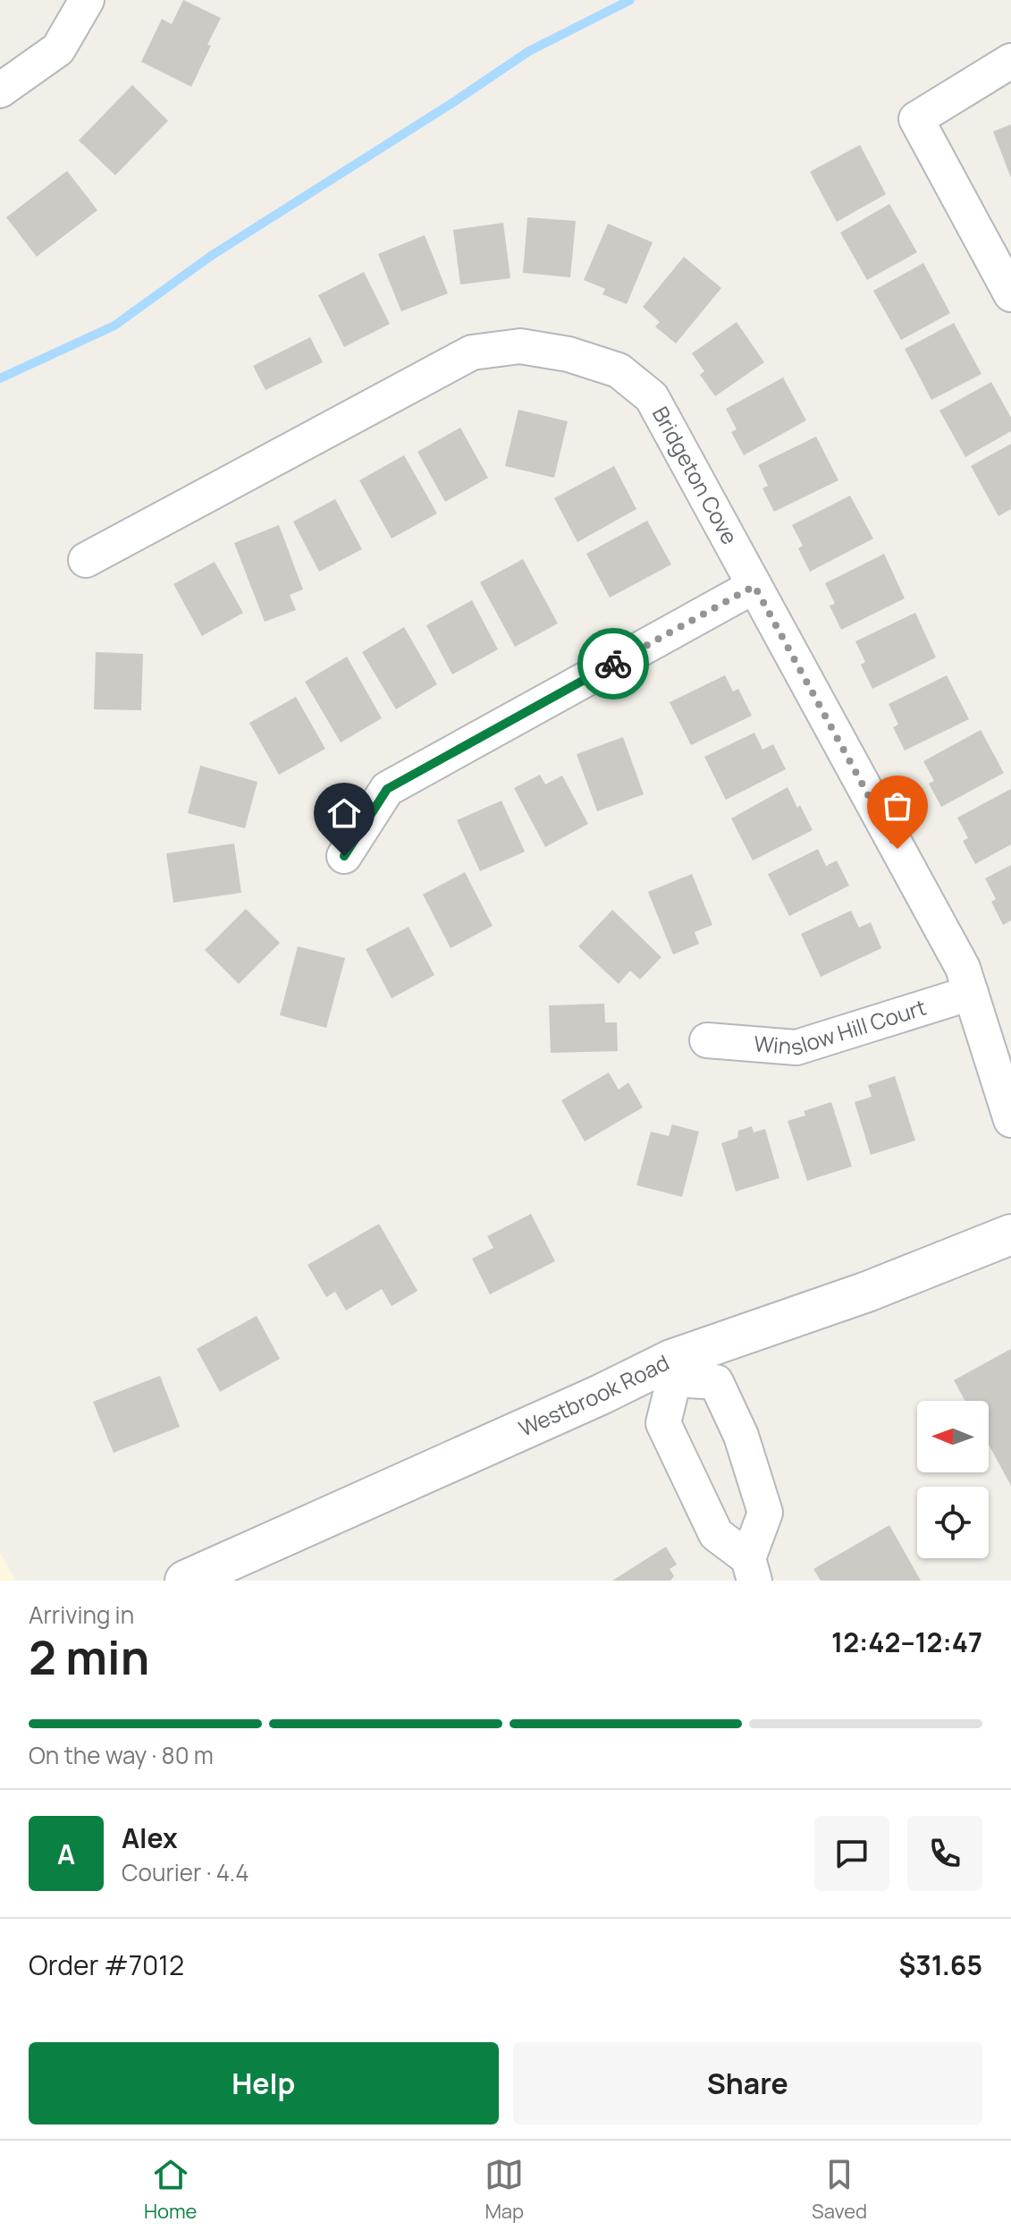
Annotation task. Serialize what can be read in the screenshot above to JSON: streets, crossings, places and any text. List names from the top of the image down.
{
  "streets": {
    "street": ["Bridgeton Cove", "Winslow Hill Court", "Westbrook Road"]
  },
  "crossings": [
    ["Bridgeton Cove", "Winslow Hill Court"]
  ],
  "north": "left",
  "page": {
    "heading": ["2 min", "Arriving in", "12:42–12:47"],
    "panel": [
      "Alex",
      "Courier · 4.4",
      "Order #7012",
      "$31.65"
    ],
    "bar": "On the way · 80 m",
    "round": "A",
    "buttons": ["Help", "Share"],
    "tabs": ["Home", "Map", "Saved"]
  }
}
